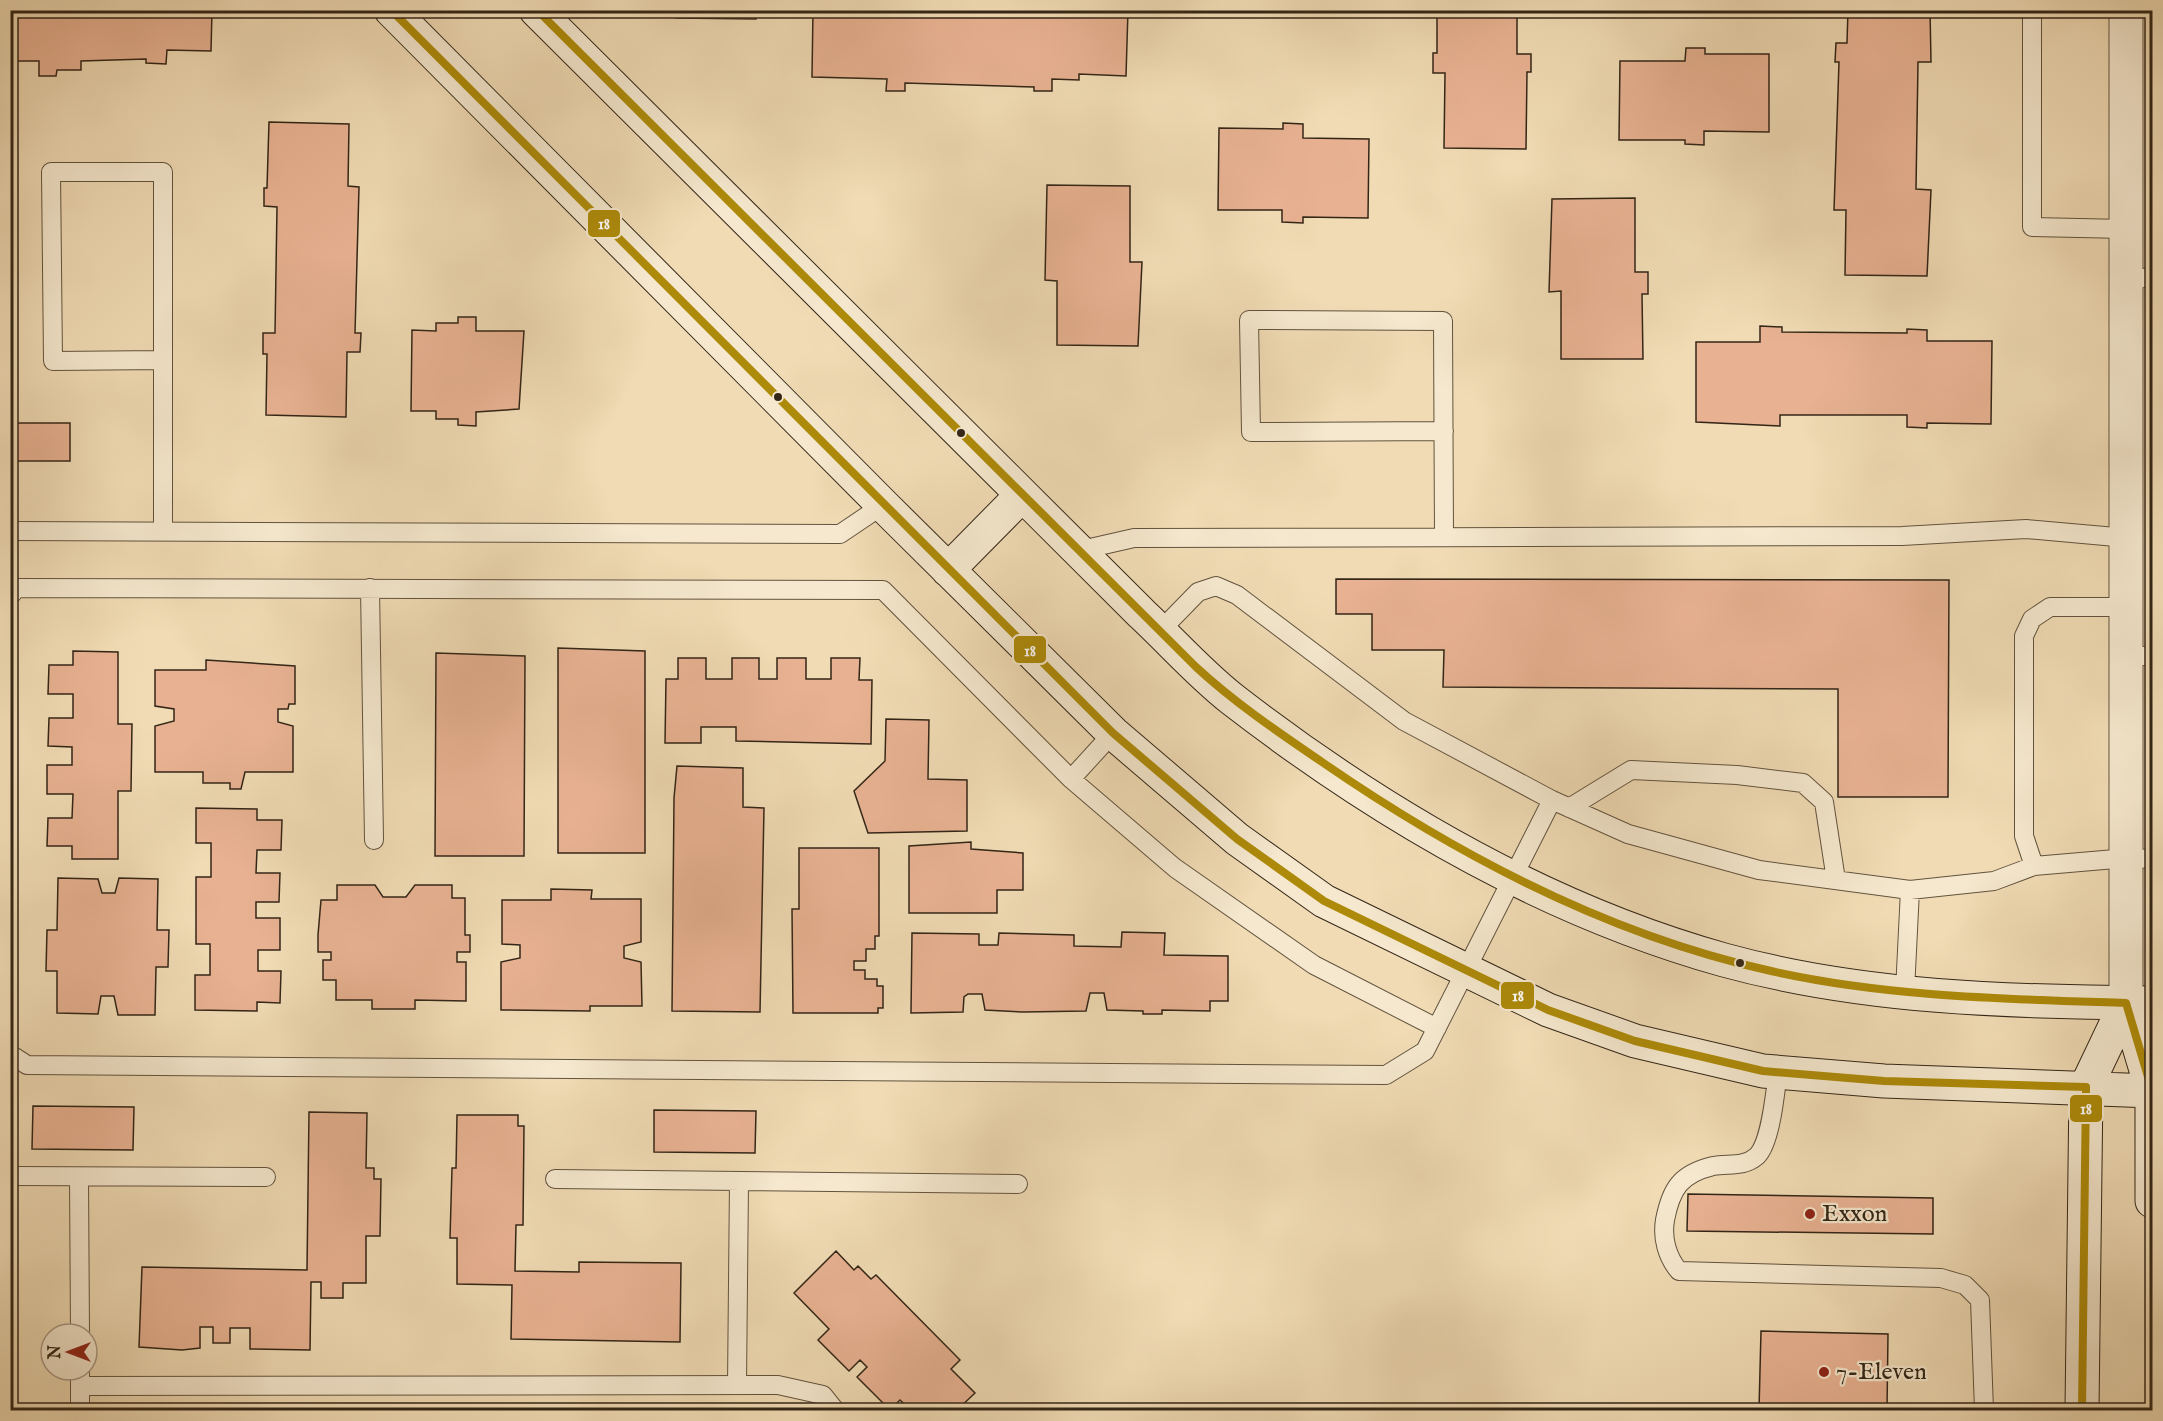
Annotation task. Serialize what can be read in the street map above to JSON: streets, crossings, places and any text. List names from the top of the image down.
{
  "places": ["Exxon", "7-Eleven"],
  "lines": ["transit line 18"],
  "north": "left"
}
